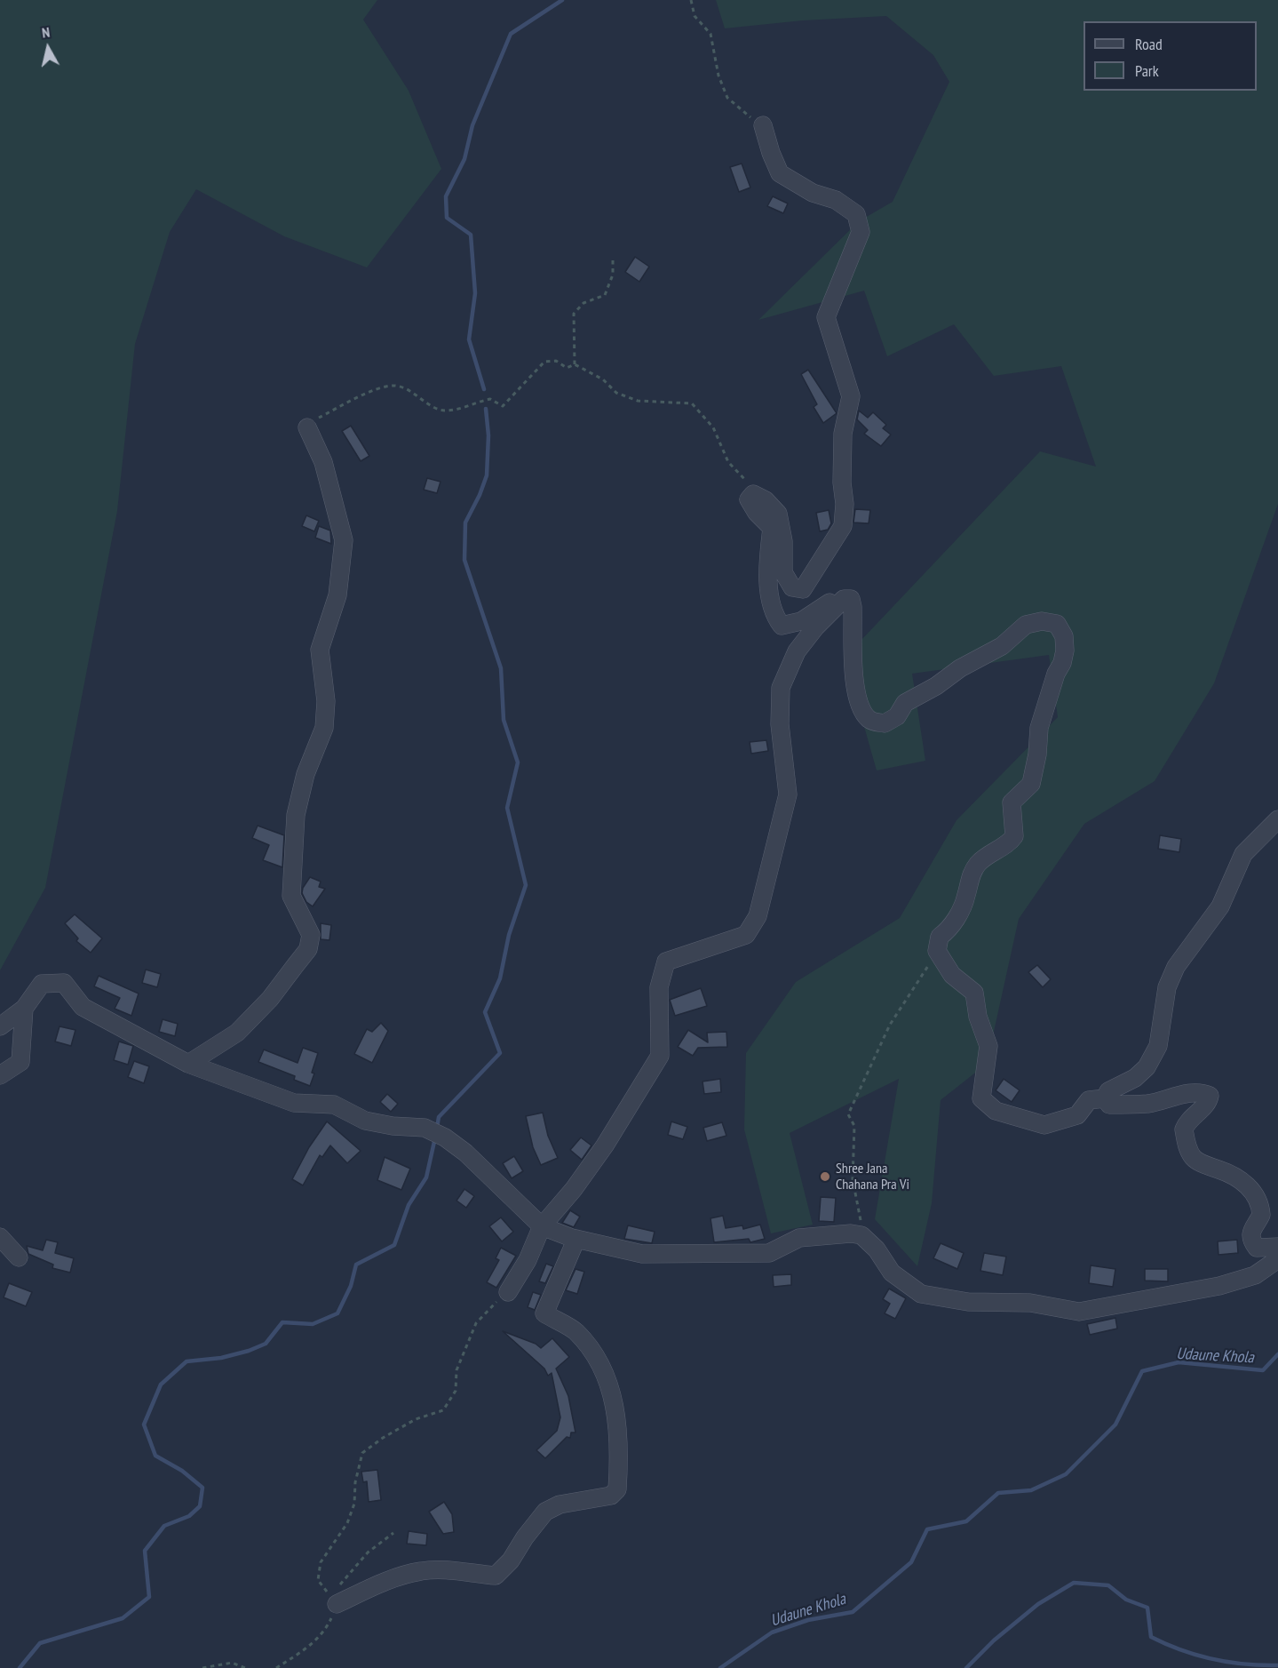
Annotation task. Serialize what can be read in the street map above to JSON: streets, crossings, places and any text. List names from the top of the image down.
{
  "water": ["Udaune Khola"],
  "places": ["Shree Jana Chahana Pra Vi"],
  "legend": ["Road", "Park"],
  "north": "top"
}
